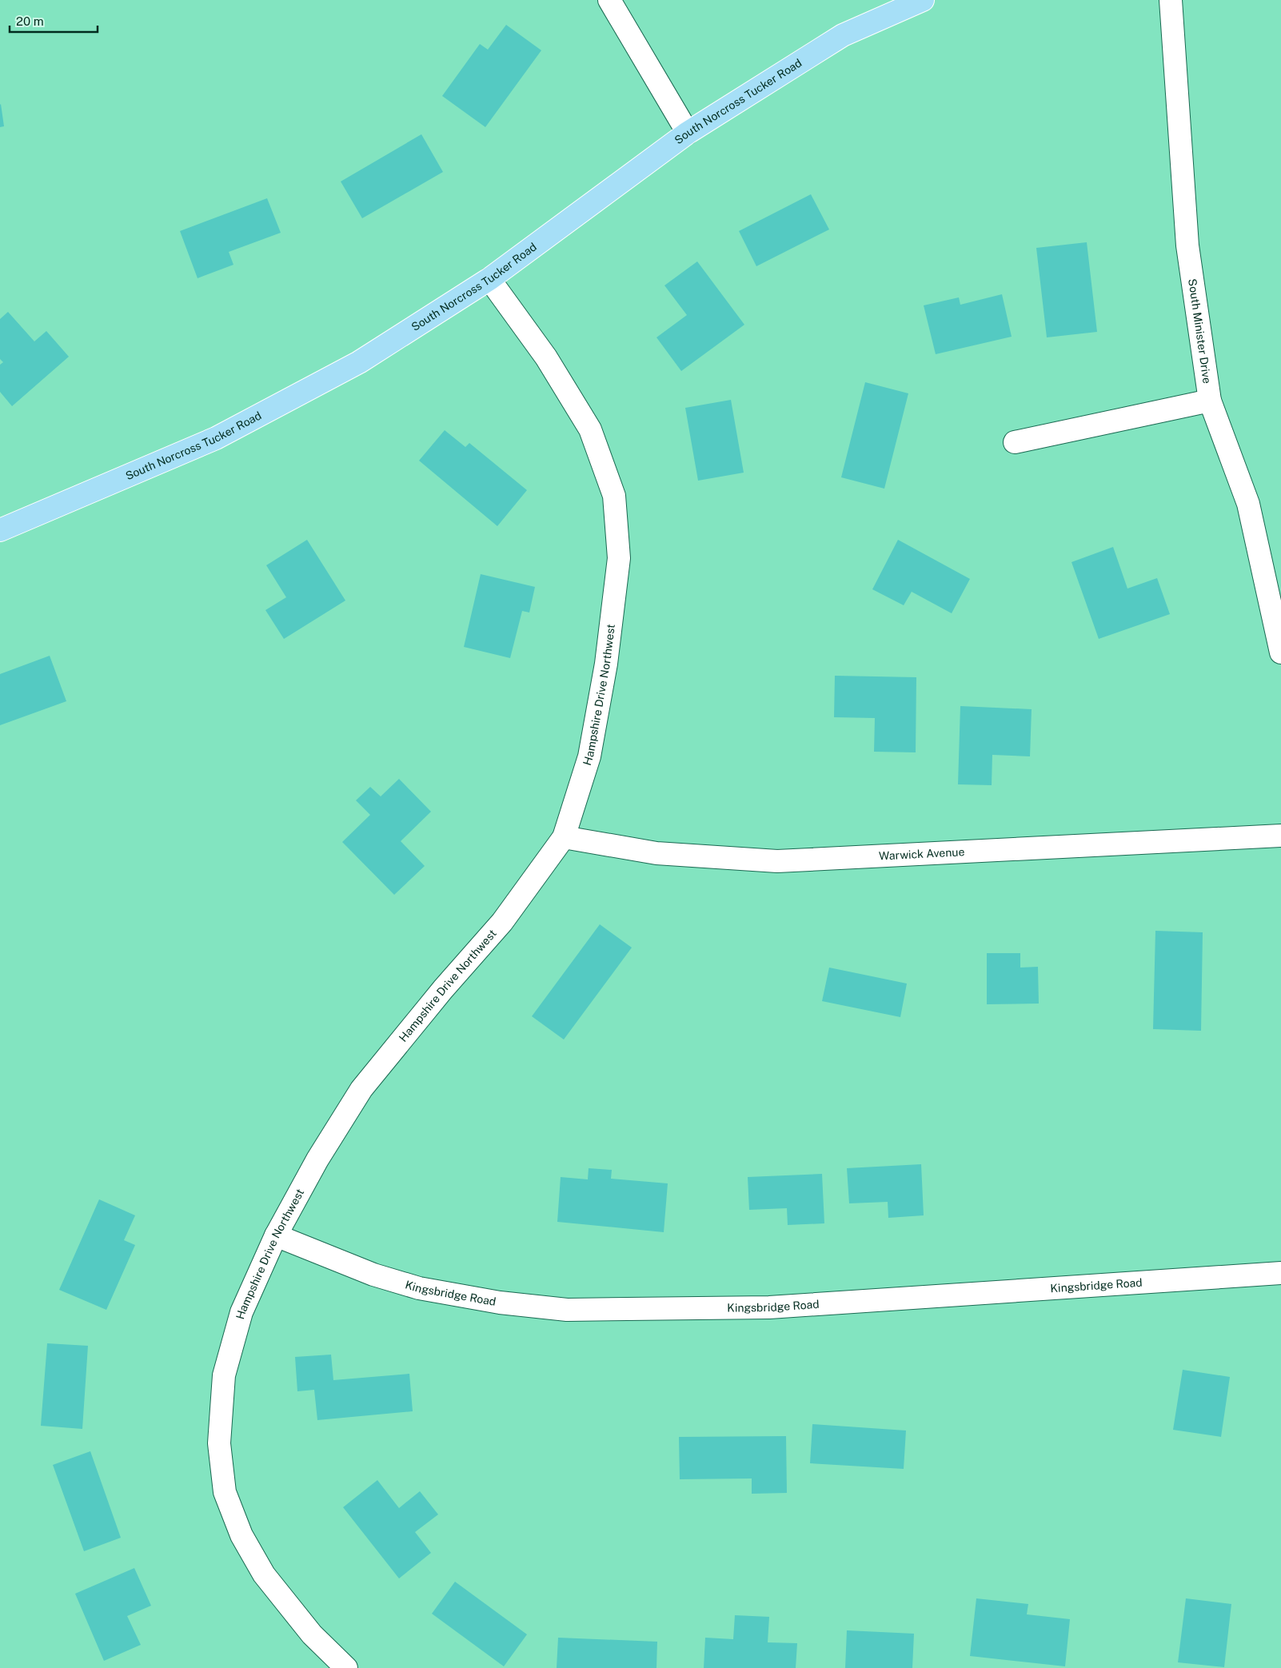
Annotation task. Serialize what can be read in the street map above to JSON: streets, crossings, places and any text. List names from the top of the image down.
{
  "streets": {
    "main road": ["South Norcross Tucker Road"],
    "street": [
      "South Minister Drive",
      "Hampshire Drive Northwest",
      "Warwick Avenue",
      "Kingsbridge Road"
    ]
  },
  "crossings": [
    ["South Norcross Tucker Road", "Hampshire Drive Northwest"],
    ["Hampshire Drive Northwest", "Warwick Avenue"],
    ["Hampshire Drive Northwest", "Kingsbridge Road"]
  ],
  "scale_bar": "20 m"
}
